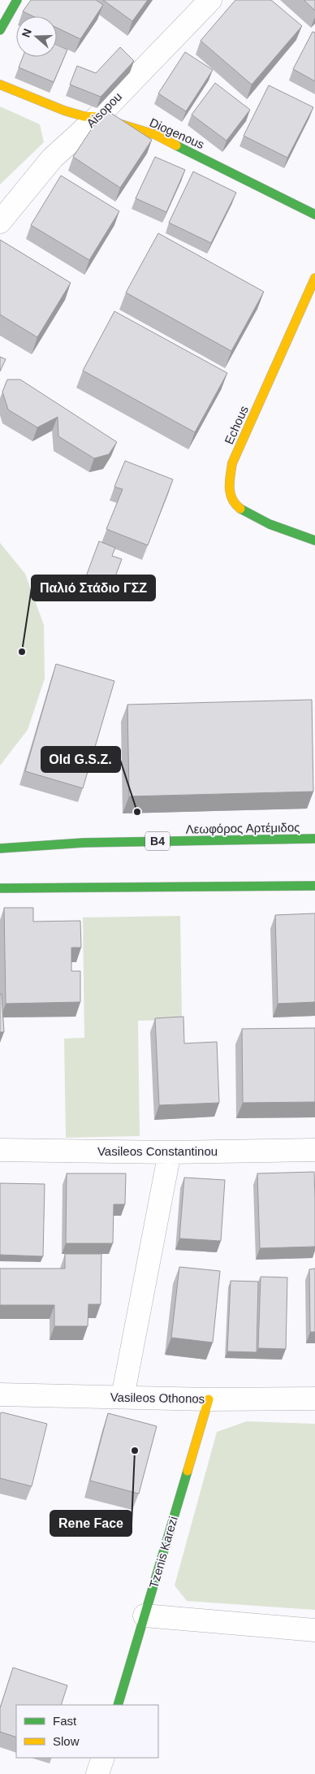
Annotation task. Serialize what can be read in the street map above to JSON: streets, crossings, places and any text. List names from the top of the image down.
{
  "streets": {
    "street": [
      "Aisopou",
      "Diogenous",
      "Echous",
      "Λεωφόρος Αρτέμιδος",
      "B4",
      "Vasileos Constantinou",
      "Vasileos Othonos",
      "Tzenis Karezi"
    ]
  },
  "crossings": [
    ["Aisopou", "Diogenous"],
    ["Vasileos Othonos", "Tzenis Karezi"]
  ],
  "places": ["Παλιό Στάδιο ΓΣΖ", "Old G.S.Z.", "Rene Face"],
  "legend": ["Fast", "Slow"],
  "north": "left"
}
